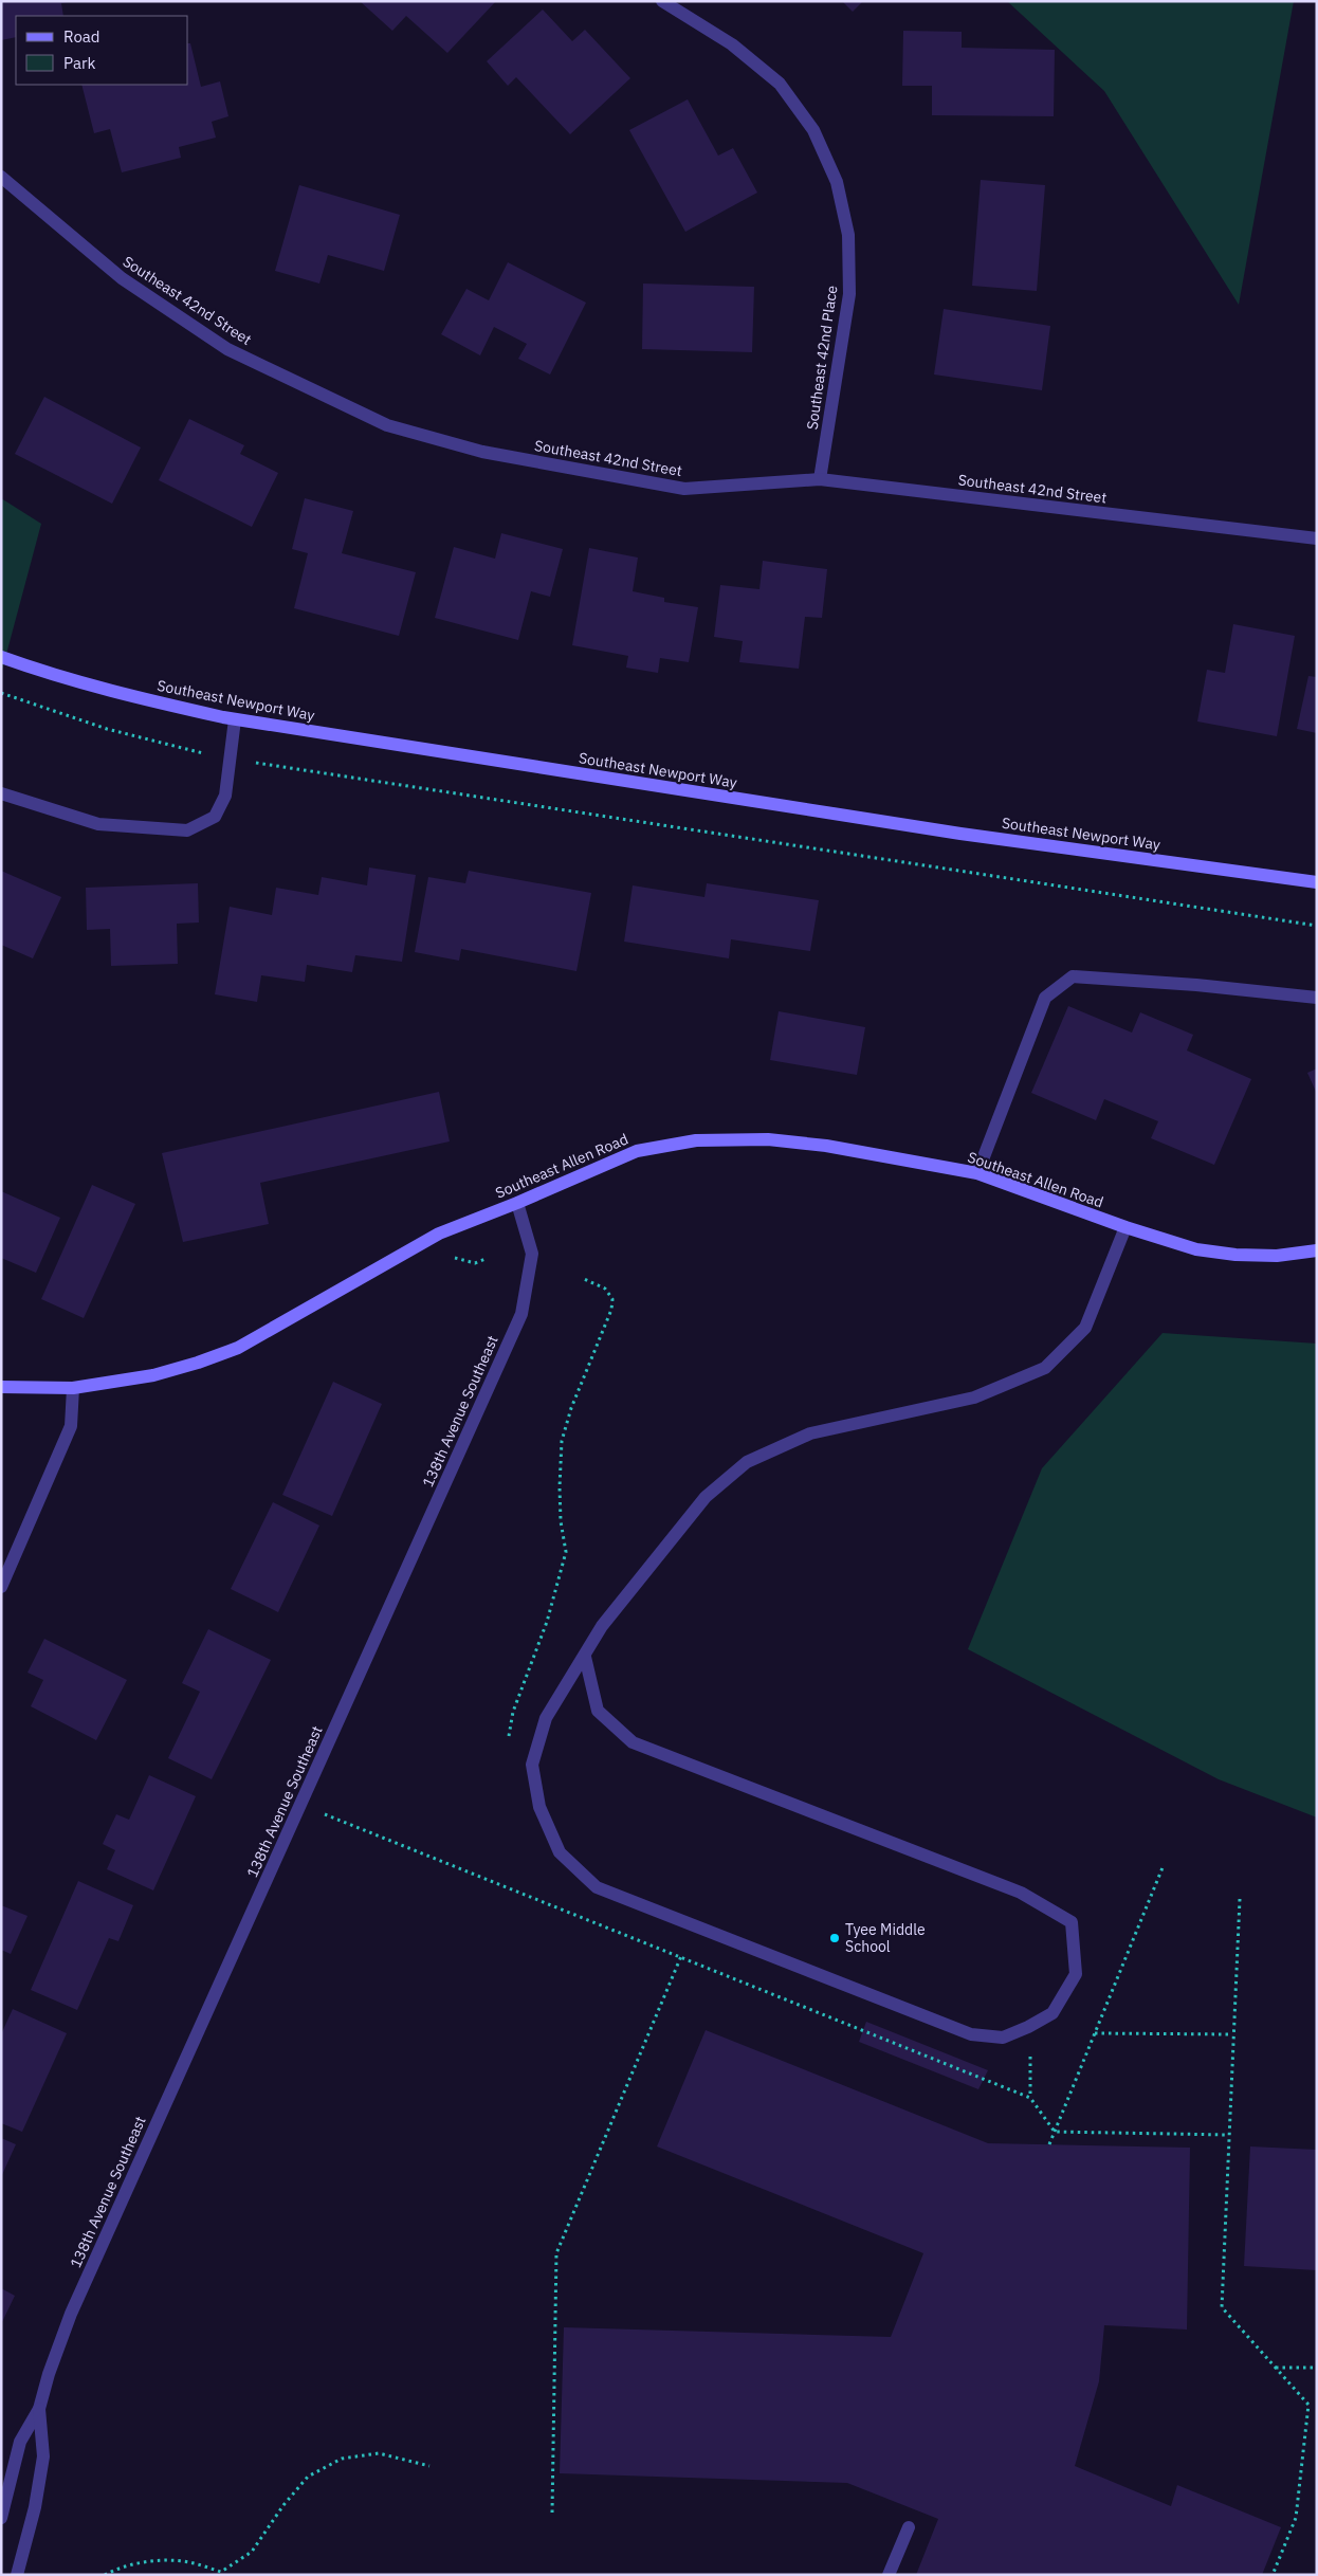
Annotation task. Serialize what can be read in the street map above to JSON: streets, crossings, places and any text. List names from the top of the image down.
{
  "streets": {
    "street": [
      "Southeast 42nd Street",
      "Southeast 42nd Place",
      "Southeast Newport Way",
      "Southeast Allen Road",
      "138th Avenue Southeast"
    ]
  },
  "crossings": [
    ["Southeast 42nd Street", "Southeast 42nd Place"],
    ["Southeast Allen Road", "138th Avenue Southeast"]
  ],
  "places": ["Tyee Middle School"],
  "legend": ["Road", "Park"]
}
